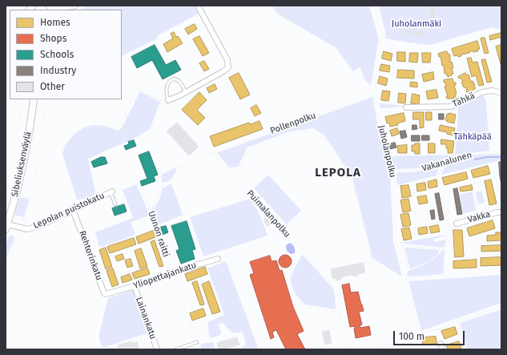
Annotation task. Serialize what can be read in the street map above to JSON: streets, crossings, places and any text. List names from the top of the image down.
{
  "streets": {
    "main road": ["Sibeliuksenväylä"],
    "street": [
      "Tähkä",
      "Lepolan puistokatu",
      "Vakka",
      "Rehtorinkatu",
      "Yliopettajankatu",
      "Lainankatu"
    ],
    "path": [
      "Pollenpolku",
      "Juholanpolku",
      "Vakanalunen",
      "Puimalanpolku",
      "Uunon raitti"
    ]
  },
  "crossings": [
    ["Pollenpolku", "Juholanpolku"],
    ["Pollenpolku", "Puimalanpolku"],
    ["Juholanpolku", "Vakanalunen"],
    ["Sibeliuksenväylä", "Lepolan puistokatu"],
    ["Lepolan puistokatu", "Rehtorinkatu"],
    ["Uunon raitti", "Yliopettajankatu"],
    ["Rehtorinkatu", "Yliopettajankatu"],
    ["Yliopettajankatu", "Lainankatu"]
  ],
  "districts": ["LEPOLA"],
  "parks": ["Juholanmäki", "Tähkäpää"],
  "legend": [
    "Homes",
    "Shops",
    "Schools",
    "Industry",
    "Other"
  ],
  "scale_bar": "100 m"
}
